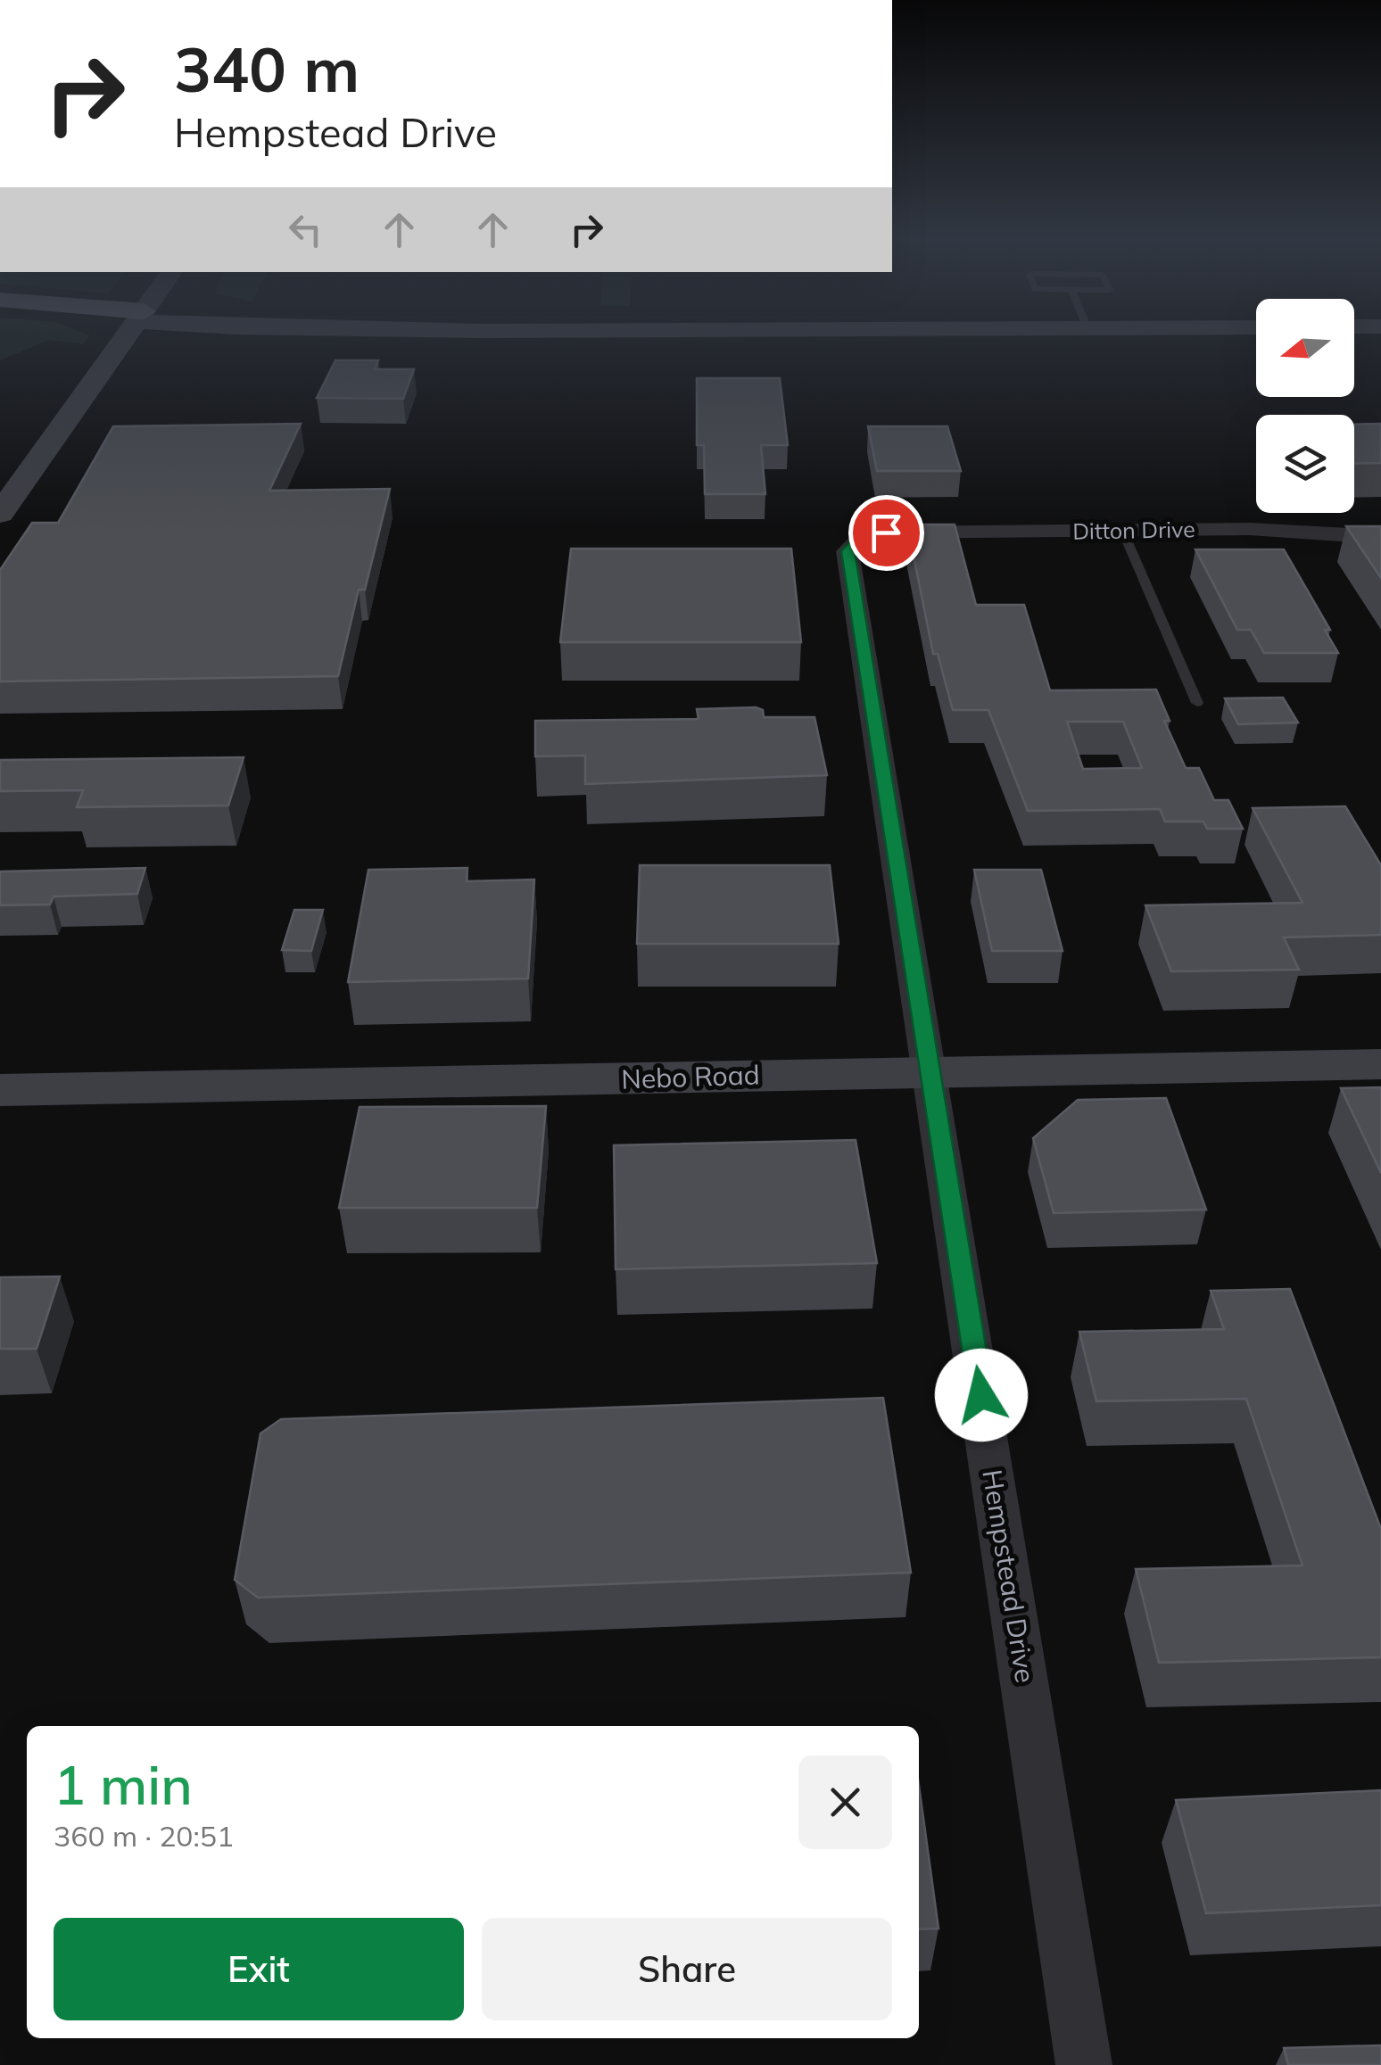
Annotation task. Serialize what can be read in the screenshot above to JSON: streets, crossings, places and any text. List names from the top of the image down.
{
  "streets": {
    "street": ["Ditton Drive", "Nebo Road", "Hempstead Drive"]
  },
  "crossings": [
    ["Ditton Drive", "Hempstead Drive"],
    ["Nebo Road", "Hempstead Drive"]
  ],
  "north": "left",
  "page": {
    "turn": ["340 m", "Hempstead Drive"],
    "heading": ["1 min", "360 m · 20:51"],
    "buttons": ["Exit", "Share"]
  }
}
